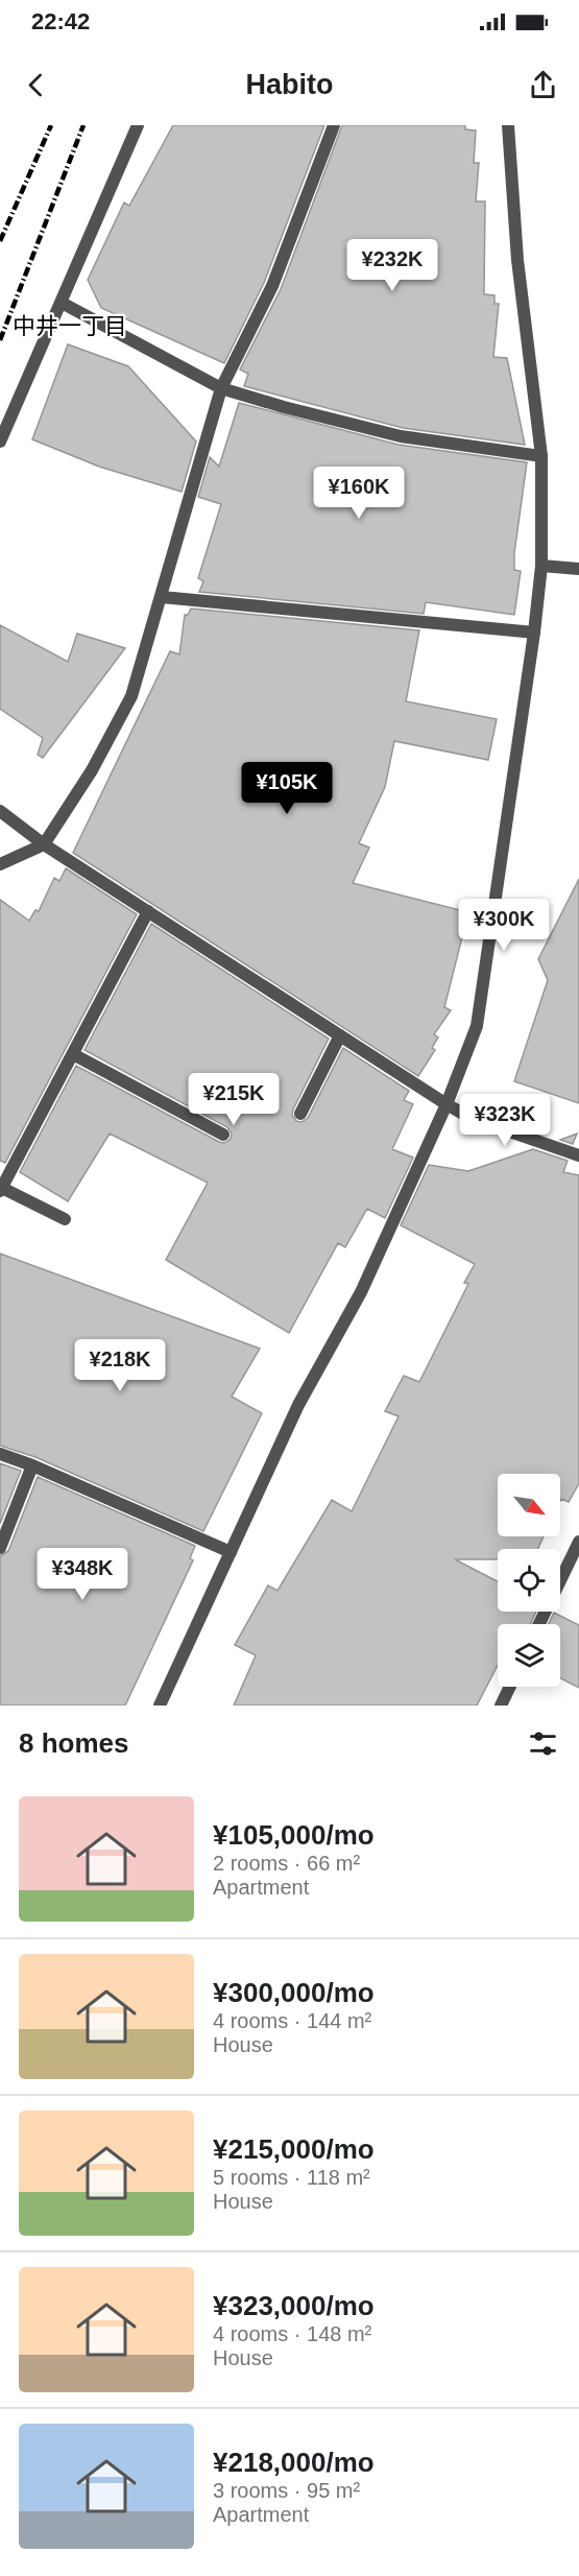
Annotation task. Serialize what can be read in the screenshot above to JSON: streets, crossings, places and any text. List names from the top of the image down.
{
  "districts": ["中井一丁目"],
  "north": "bottom right",
  "page": {
    "status": "22:42",
    "header": "Habito",
    "price": [
      "¥232K",
      "¥160K",
      "¥105K",
      "¥300K",
      "¥215K",
      "¥323K",
      "¥218K",
      "¥348K"
    ],
    "heading": "8 homes",
    "list": [
      {
        "name": "¥105,000/mo",
        "note": "2 rooms · 66 m² · Apartment"
      },
      {
        "name": "¥300,000/mo",
        "note": "4 rooms · 144 m² · House"
      },
      {
        "name": "¥215,000/mo",
        "note": "5 rooms · 118 m² · House"
      },
      {
        "name": "¥323,000/mo",
        "note": "4 rooms · 148 m² · House"
      },
      {
        "name": "¥218,000/mo",
        "note": "3 rooms · 95 m² · Apartment"
      }
    ]
  }
}
